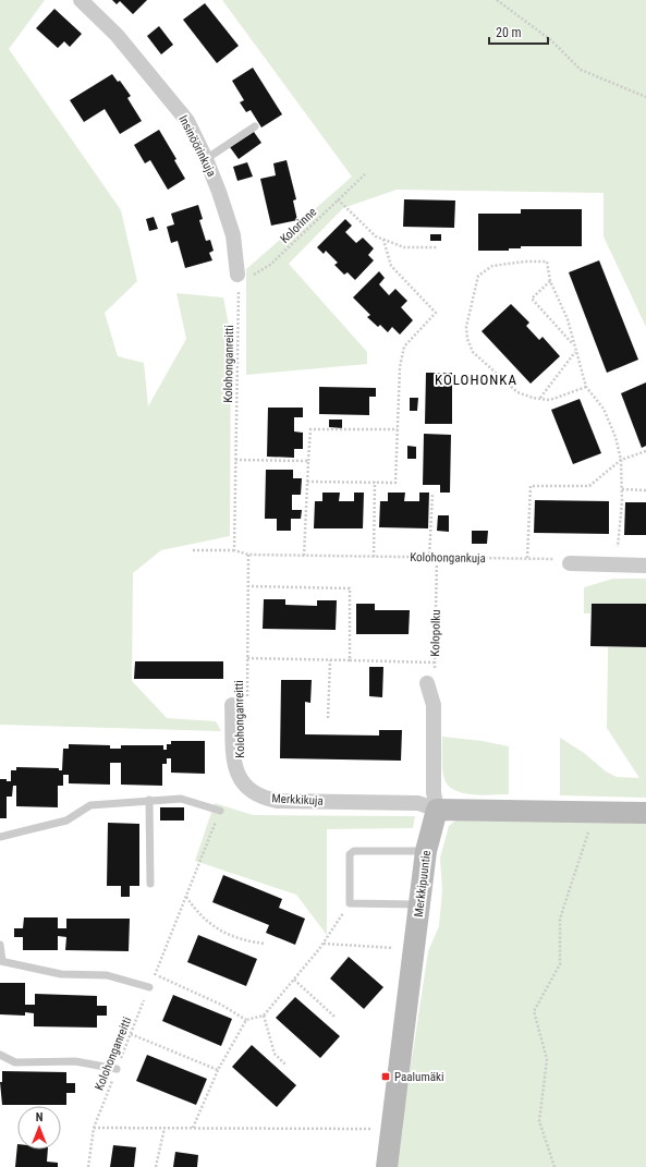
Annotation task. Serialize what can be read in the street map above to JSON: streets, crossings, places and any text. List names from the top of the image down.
{
  "streets": {
    "street": ["Insinöörinkuja", "Merkkikuja", "Merkkipuuntie"],
    "path": [
      "Kolorinne",
      "Kolohonganreitti",
      "Kolohongankuja",
      "Kolopolku"
    ]
  },
  "crossings": [
    ["Insinöörinkuja", "Kolorinne"],
    ["Insinöörinkuja", "Kolohonganreitti"],
    ["Kolorinne", "Kolohonganreitti"],
    ["Kolohonganreitti", "Kolohongankuja"],
    ["Kolohongankuja", "Kolopolku"],
    ["Merkkikuja", "Merkkipuuntie"]
  ],
  "districts": ["KOLOHONKA"],
  "places": {
    "transit": ["Paalumäki"]
  },
  "scale_bar": "20 m",
  "north": "top"
}
